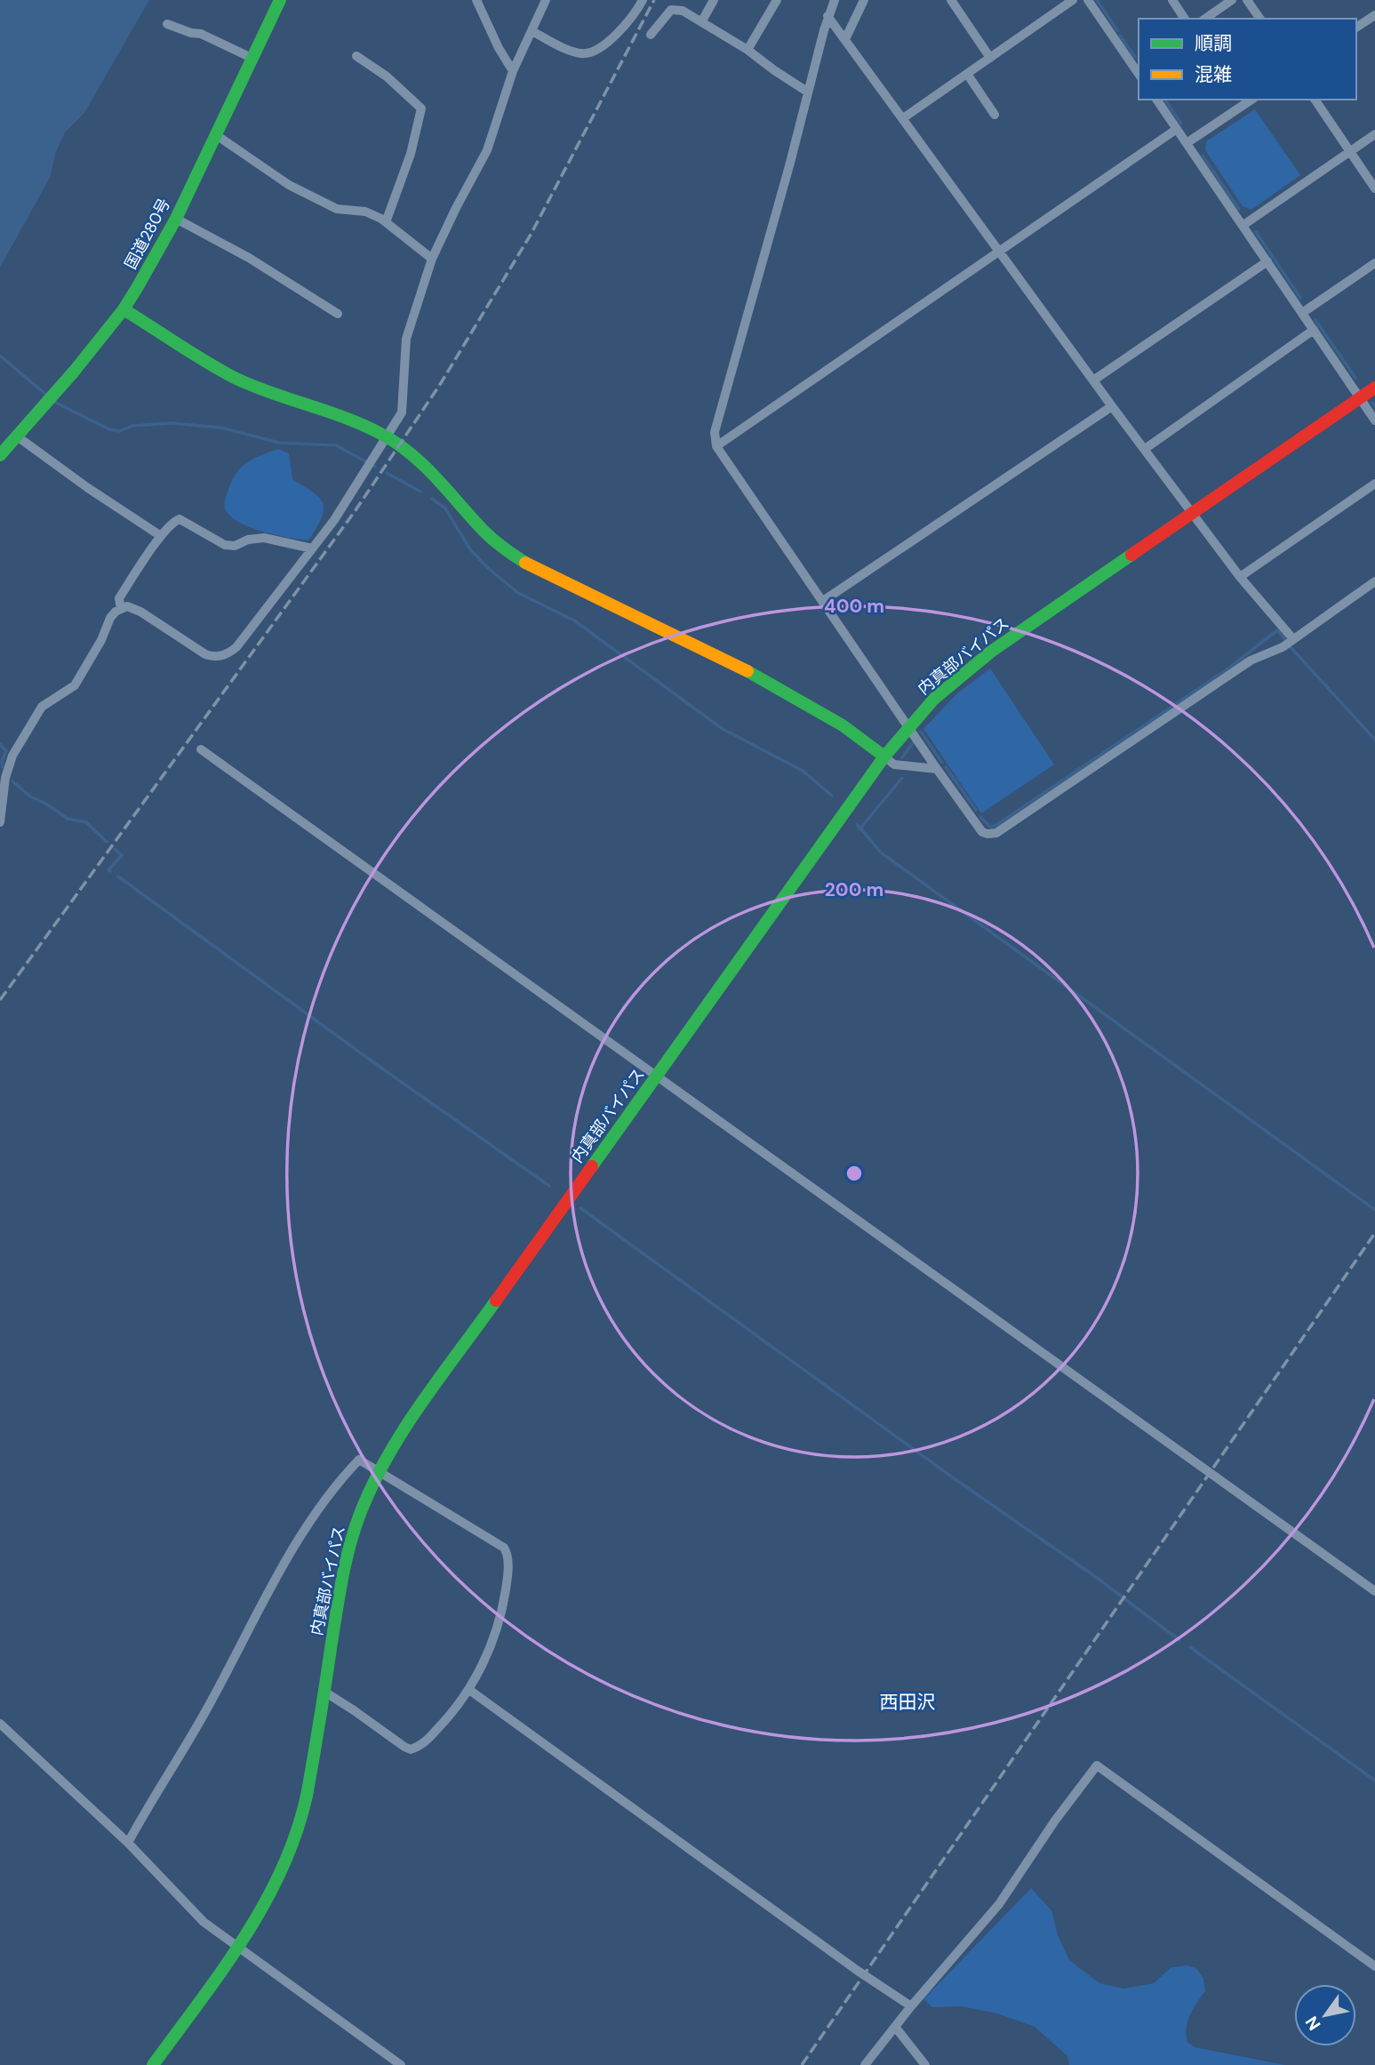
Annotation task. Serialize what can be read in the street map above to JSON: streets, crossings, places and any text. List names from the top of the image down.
{
  "streets": {
    "main road": ["国道280号", "内真部バイパス"]
  },
  "districts": ["西田沢"],
  "legend": ["順調", "混雑"],
  "north": "bottom left",
  "rings": ["400 m", "200 m"]
}
